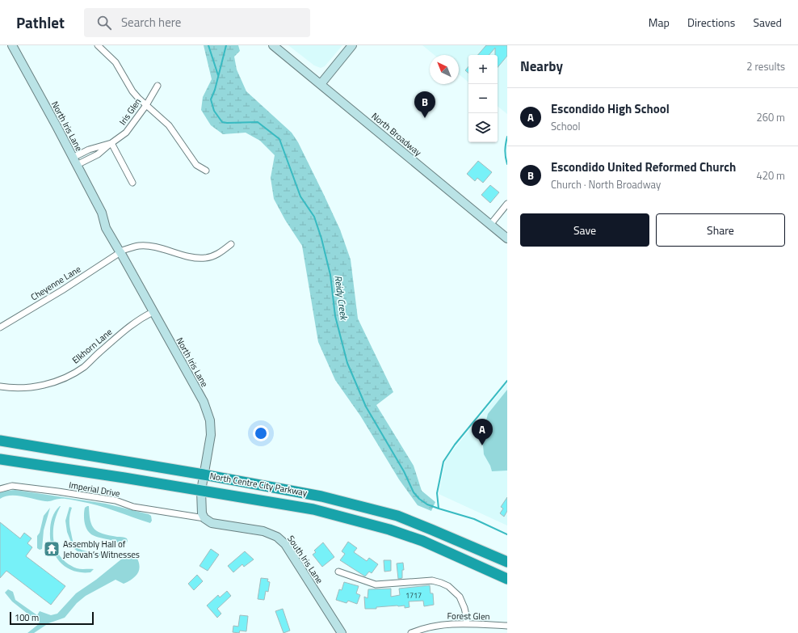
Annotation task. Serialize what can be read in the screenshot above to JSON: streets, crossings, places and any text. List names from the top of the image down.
{
  "streets": {
    "highway": ["North Centre City Parkway"],
    "street": [
      "Iris Glen",
      "North Iris Lane",
      "North Broadway",
      "Cheyenne Lane",
      "Elkhorn Lane",
      "Imperial Drive",
      "South Iris Lane",
      "Forest Glen"
    ]
  },
  "crossings": [
    ["Iris Glen", "North Iris Lane"],
    ["North Iris Lane", "Cheyenne Lane"],
    ["North Iris Lane", "Elkhorn Lane"],
    ["North Iris Lane", "North Centre City Parkway"],
    ["Imperial Drive", "South Iris Lane"]
  ],
  "water": ["Reidy Creek"],
  "places": {
    "temple": ["Assembly Hall of Jehovah’s Witnesses"]
  },
  "house_numbers": ["1717"],
  "scale_bar": "100 m",
  "north": "top left",
  "page": {
    "header": "Pathlet",
    "search": "Search here",
    "nav": ["Map", "Directions", "Saved"],
    "heading": ["Nearby", "2 results"],
    "map_buttons": ["+", "−"],
    "list": [
      {
        "mark": "A",
        "name": "Escondido High School",
        "note": "School",
        "value": "260 m"
      },
      {
        "mark": "B",
        "name": "Escondido United Reformed Church",
        "note": "Church · North Broadway",
        "value": "420 m"
      }
    ],
    "pins": ["B", "A"],
    "buttons": ["Save", "Share"],
    "scale": "100 m"
  }
}
